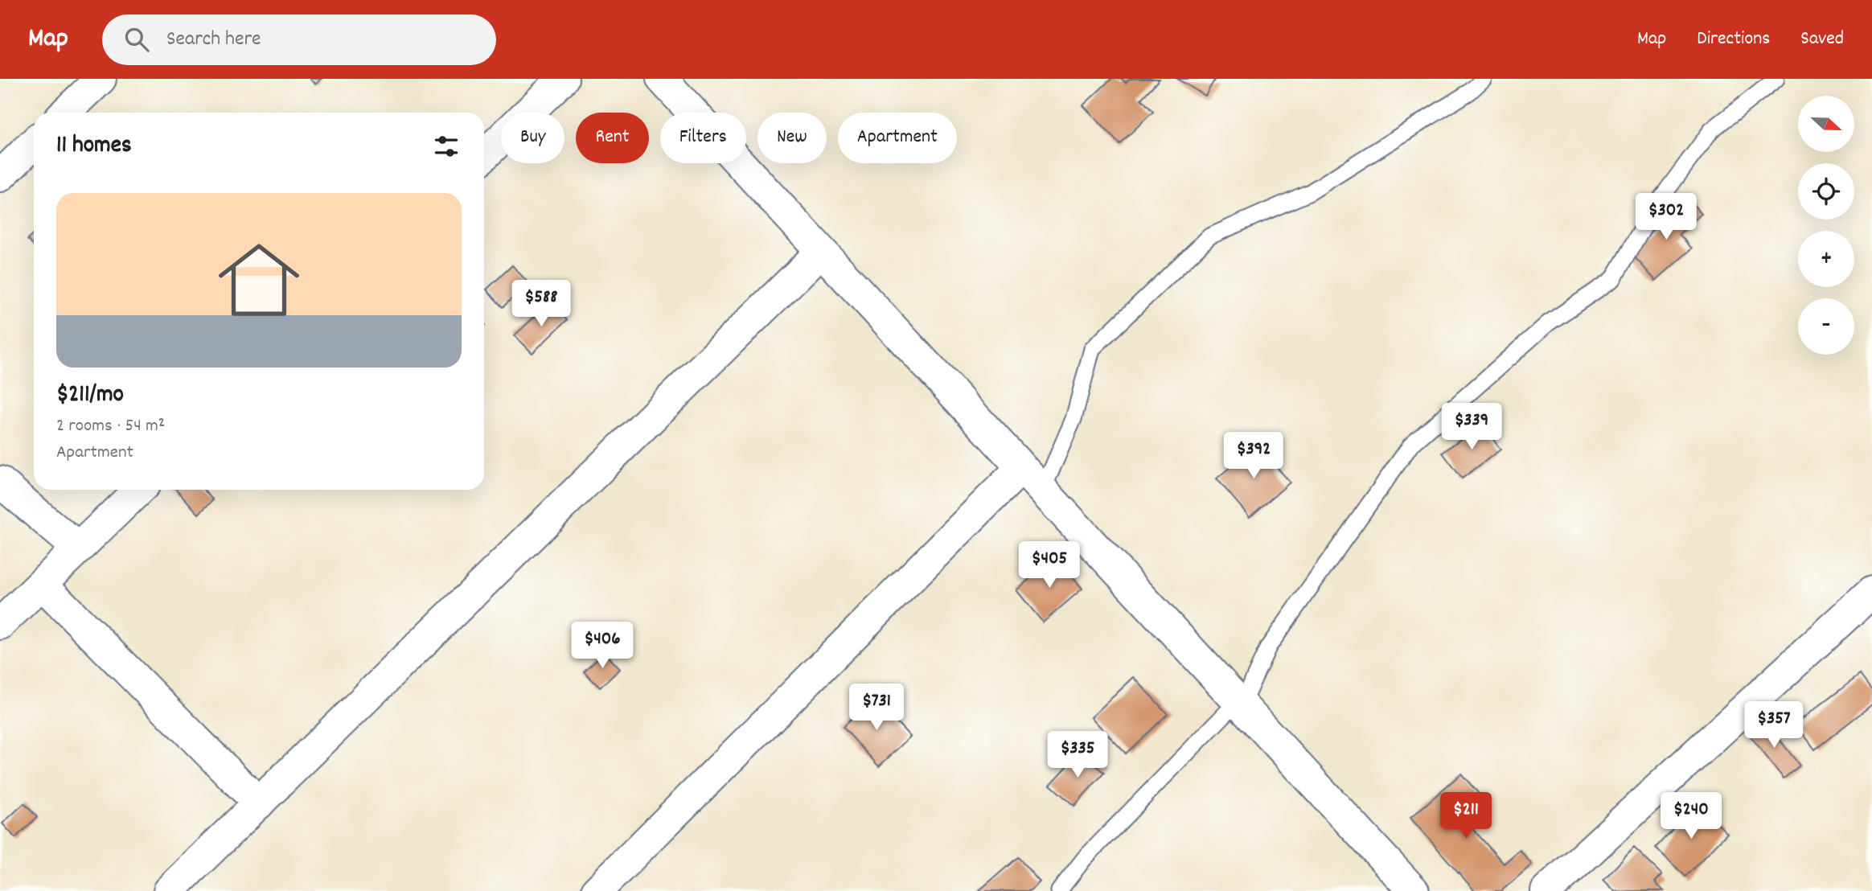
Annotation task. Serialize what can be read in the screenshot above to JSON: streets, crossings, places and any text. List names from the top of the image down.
{
  "north": "right",
  "page": {
    "header": "Map",
    "search": "Search here",
    "nav": ["Map", "Directions", "Saved"],
    "map_buttons": ["+", "−"],
    "chip": [
      "Buy",
      "Rent",
      "Filters",
      "New",
      "Apartment"
    ],
    "heading": "11 homes",
    "list": [
      {
        "name": "$211/mo",
        "note": "2 rooms · 54 m² · Apartment"
      }
    ],
    "price": [
      "$302",
      "$588",
      "$339",
      "$392",
      "$405",
      "$406",
      "$731",
      "$357",
      "$335",
      "$211",
      "$240"
    ]
  }
}
